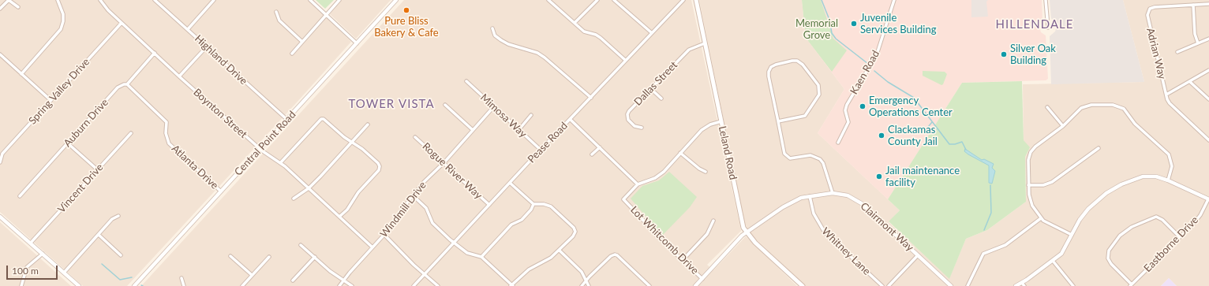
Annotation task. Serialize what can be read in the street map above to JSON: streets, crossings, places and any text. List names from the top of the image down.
{
  "streets": {
    "main road": ["Leland Road"],
    "street": [
      "Adrian Way",
      "Highland Drive",
      "Kaen Road",
      "Dallas Street",
      "Spring Valley Drive",
      "Boynton Street",
      "Mimosa Way",
      "Auburn Drive",
      "Pease Road",
      "Central Point Road",
      "Atlanta Drive",
      "Rogue River Way",
      "Vincent Drive",
      "Windmill Drive",
      "Clairmont Way",
      "Lot Whitcomb Drive",
      "Eastborne Drive",
      "Whitney Lane"
    ]
  },
  "crossings": [
    ["Highland Drive", "Central Point Road"],
    ["Dallas Street", "Leland Road"],
    ["Spring Valley Drive", "Boynton Street"],
    ["Boynton Street", "Auburn Drive"],
    ["Boynton Street", "Central Point Road"],
    ["Boynton Street", "Windmill Drive"],
    ["Mimosa Way", "Pease Road"],
    ["Mimosa Way", "Windmill Drive"],
    ["Auburn Drive", "Atlanta Drive"],
    ["Pease Road", "Rogue River Way"],
    ["Central Point Road", "Atlanta Drive"],
    ["Leland Road", "Clairmont Way"],
    ["Leland Road", "Lot Whitcomb Drive"],
    ["Rogue River Way", "Windmill Drive"],
    ["Clairmont Way", "Whitney Lane"]
  ],
  "districts": ["HILLENDALE", "TOWER VISTA"],
  "parks": ["Memorial Grove"],
  "places": [
    "Pure Bliss Bakery & Cafe",
    "Juvenile Services Building",
    "Silver Oak Building",
    "Emergency Operations Center",
    "Clackamas County Jail",
    "Jail maintenance facility"
  ],
  "scale_bar": "100 m"
}
